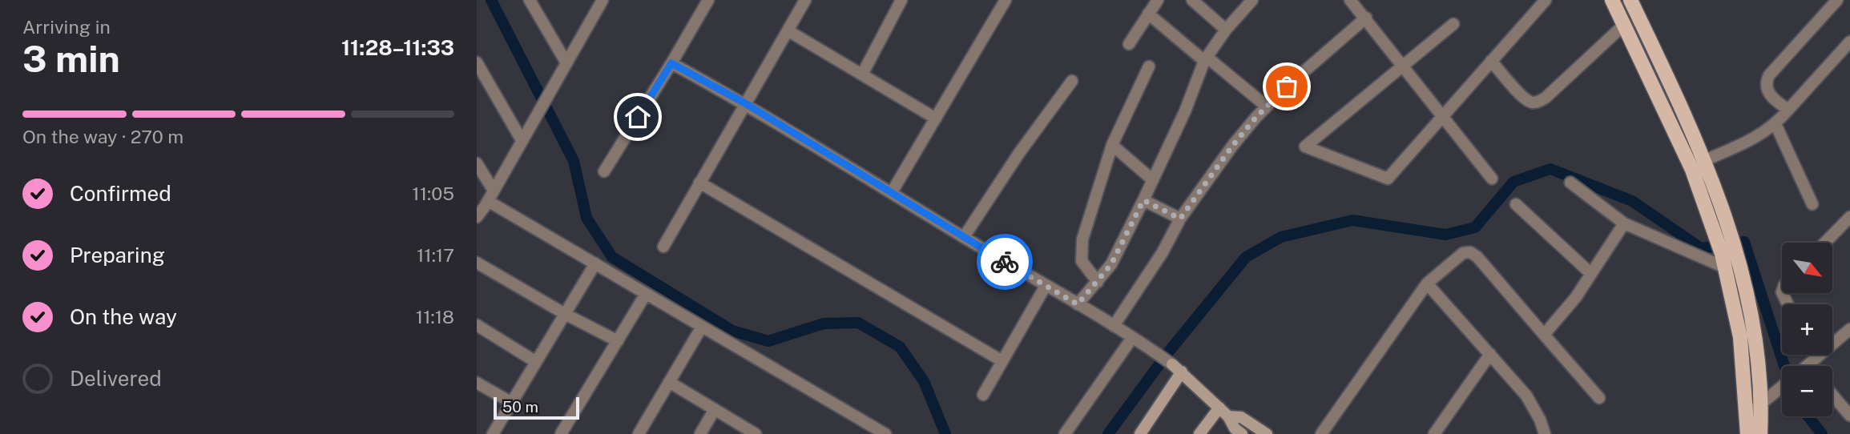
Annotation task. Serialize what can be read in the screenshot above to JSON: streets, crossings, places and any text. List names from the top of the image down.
{
  "scale_bar": "50 m",
  "north": "bottom right",
  "page": {
    "heading": ["3 min", "Arriving in", "11:28–11:33"],
    "bar": "On the way · 270 m",
    "list": [
      ["Confirmed", "11:05"],
      ["Preparing", "11:17"],
      ["On the way", "11:18"],
      "Delivered"
    ],
    "map_buttons": ["+", "−"],
    "scale": "50 m"
  }
}
